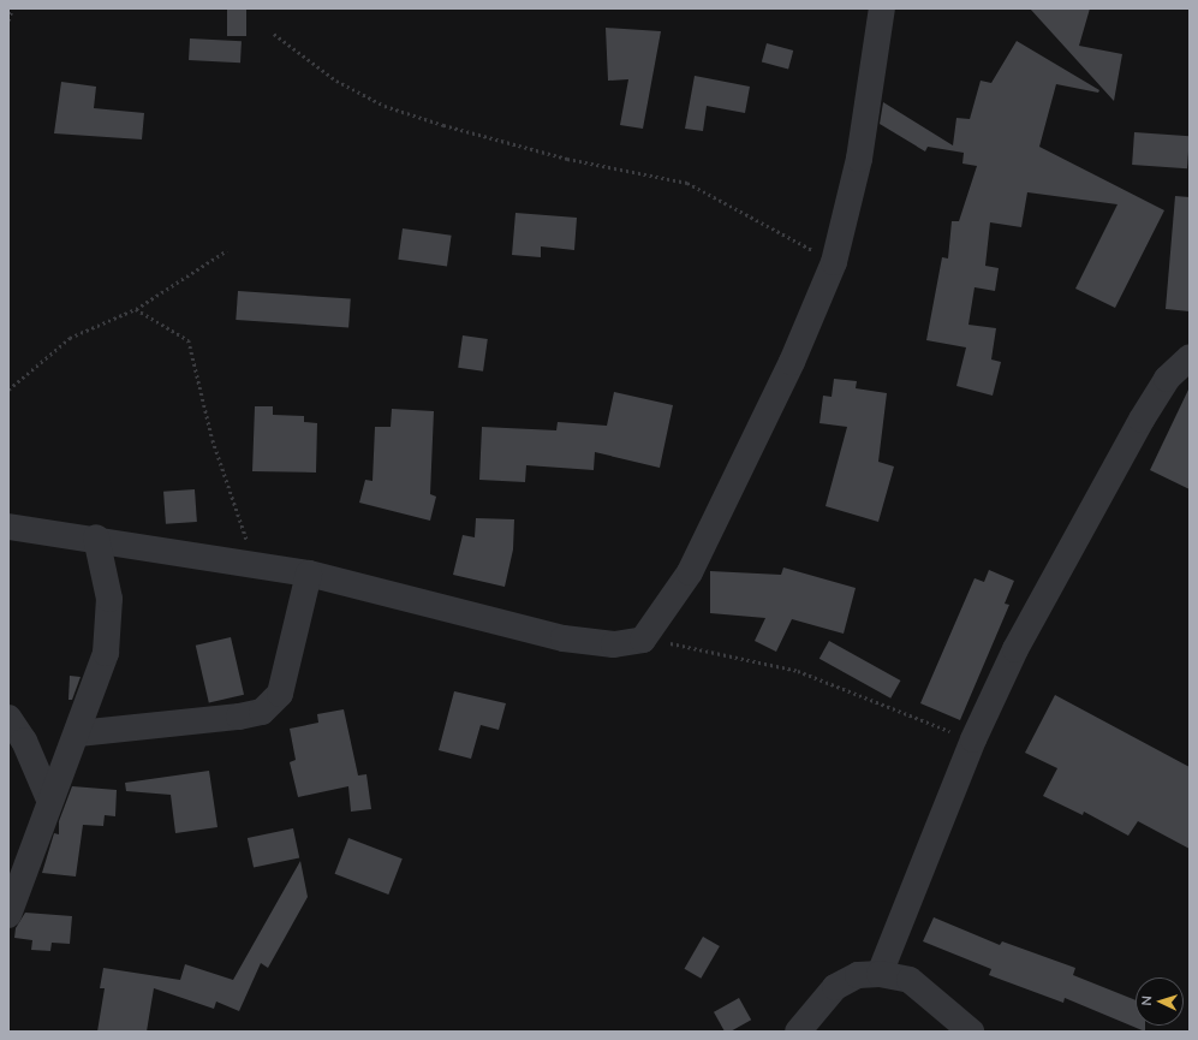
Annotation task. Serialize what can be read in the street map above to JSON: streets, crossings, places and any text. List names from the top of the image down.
{
  "north": "left"
}
